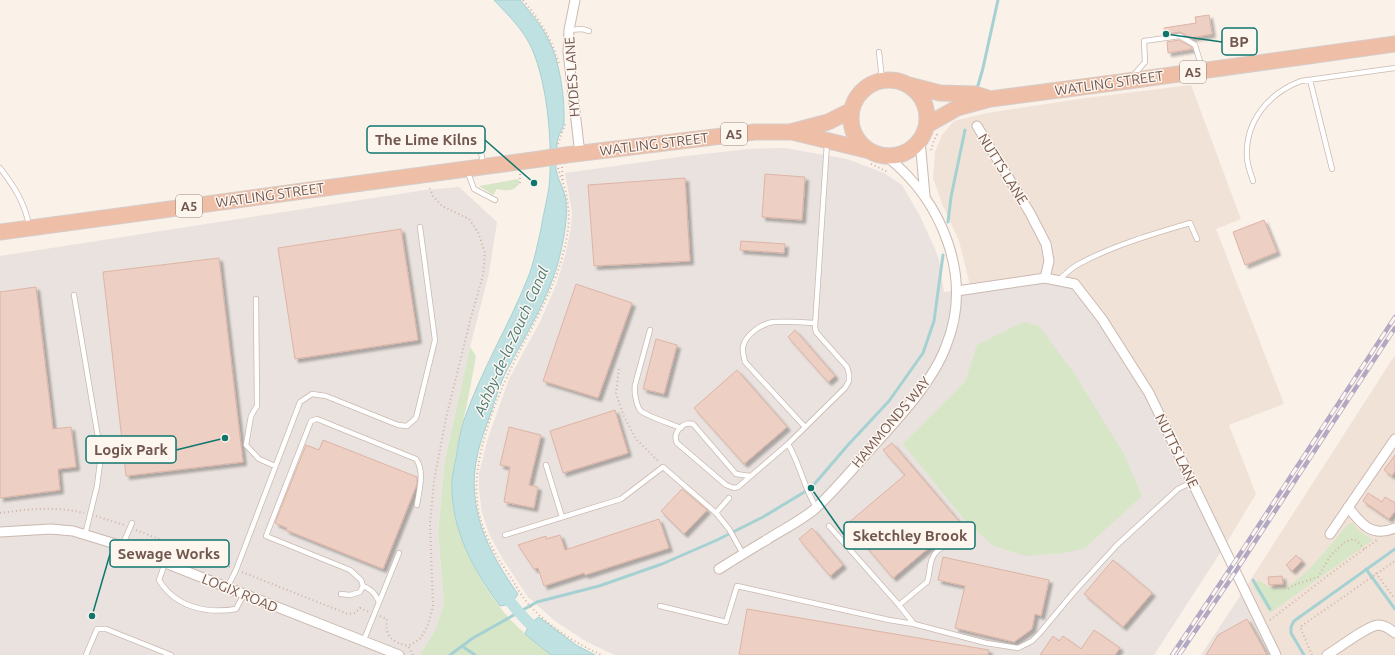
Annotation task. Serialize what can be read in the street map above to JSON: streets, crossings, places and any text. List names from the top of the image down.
{
  "streets": {
    "highway": ["A5", "WATLING STREET"],
    "street": [
      "HYDES LANE",
      "NUTTS LANE",
      "HAMMONDS WAY",
      "LOGIX ROAD"
    ]
  },
  "crossings": [
    ["A5", "WATLING STREET"],
    ["A5", "HAMMONDS WAY"],
    ["HYDES LANE", "WATLING STREET"],
    ["WATLING STREET", "HAMMONDS WAY"],
    ["NUTTS LANE", "HAMMONDS WAY"]
  ],
  "water": ["Ashby-de-la-Zouch Canal"],
  "places": [
    "BP",
    "The Lime Kilns",
    "Logix Park",
    "Sketchley Brook",
    "Sewage Works"
  ]
}
